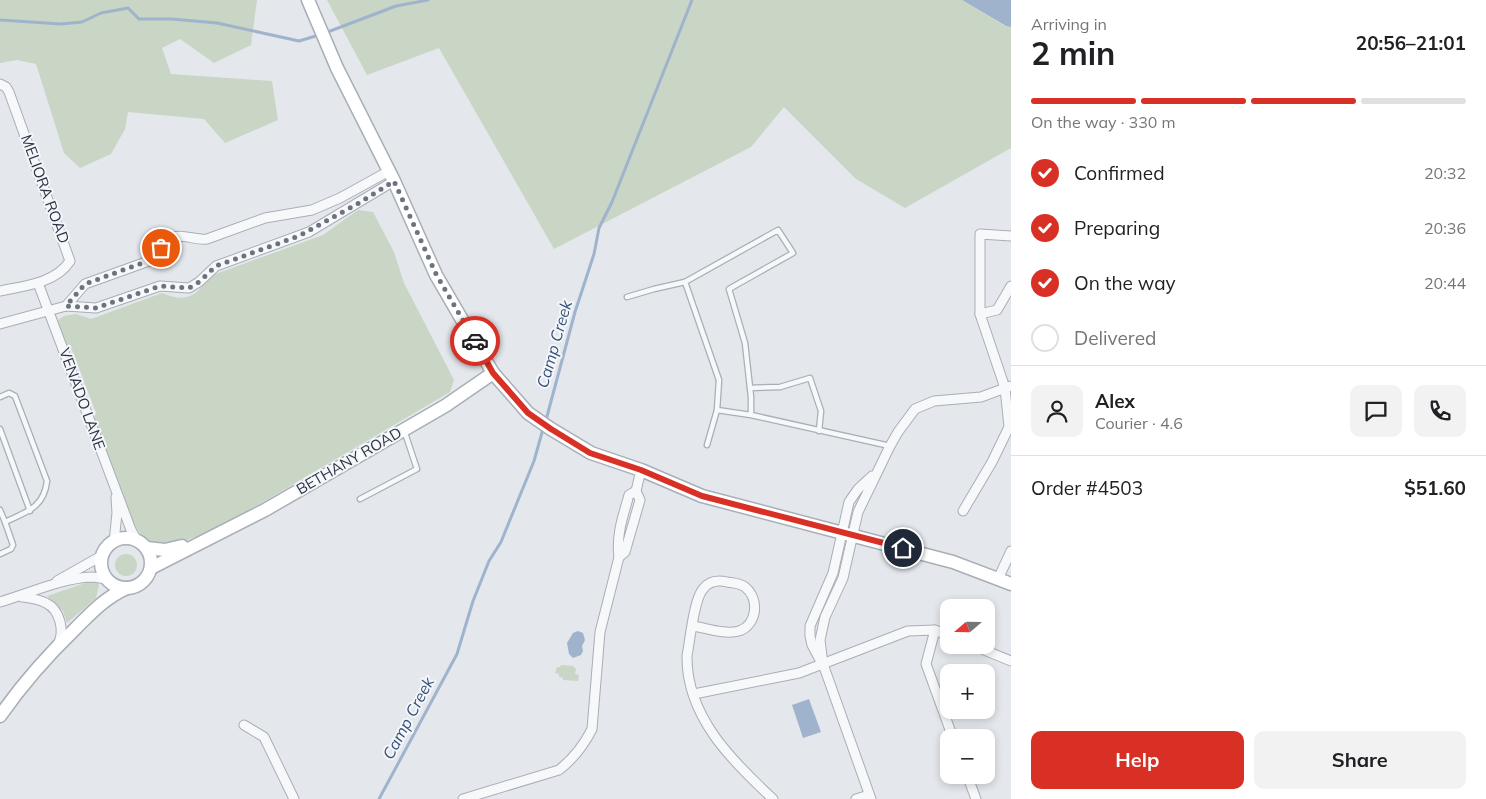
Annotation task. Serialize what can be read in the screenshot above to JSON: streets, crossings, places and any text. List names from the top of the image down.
{
  "streets": {
    "street": ["MELIORA ROAD", "VENADO LANE", "BETHANY ROAD"]
  },
  "crossings": [
    ["VENADO LANE", "BETHANY ROAD"]
  ],
  "water": ["Camp Creek"],
  "north": "left",
  "page": {
    "heading": ["2 min", "Arriving in", "20:56–21:01"],
    "panel": [
      "Alex",
      "Courier · 4.6",
      "Order #4503",
      "$51.60"
    ],
    "bar": "On the way · 330 m",
    "list": [
      ["Confirmed", "20:32"],
      ["Preparing", "20:36"],
      ["On the way", "20:44"],
      "Delivered"
    ],
    "map_buttons": ["+", "−"],
    "buttons": ["Help", "Share"]
  }
}
